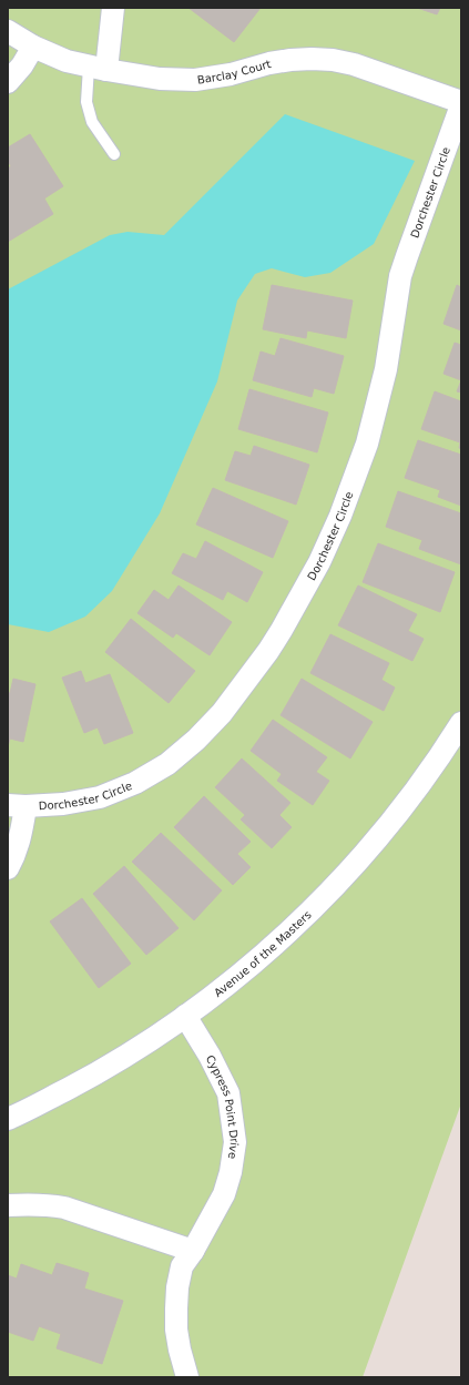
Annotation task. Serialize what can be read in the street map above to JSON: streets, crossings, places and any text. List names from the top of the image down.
{
  "streets": {
    "street": [
      "Barclay Court",
      "Dorchester Circle",
      "Avenue of the Masters",
      "Cypress Point Drive"
    ]
  },
  "crossings": [
    ["Barclay Court", "Dorchester Circle"],
    ["Avenue of the Masters", "Cypress Point Drive"]
  ]
}
